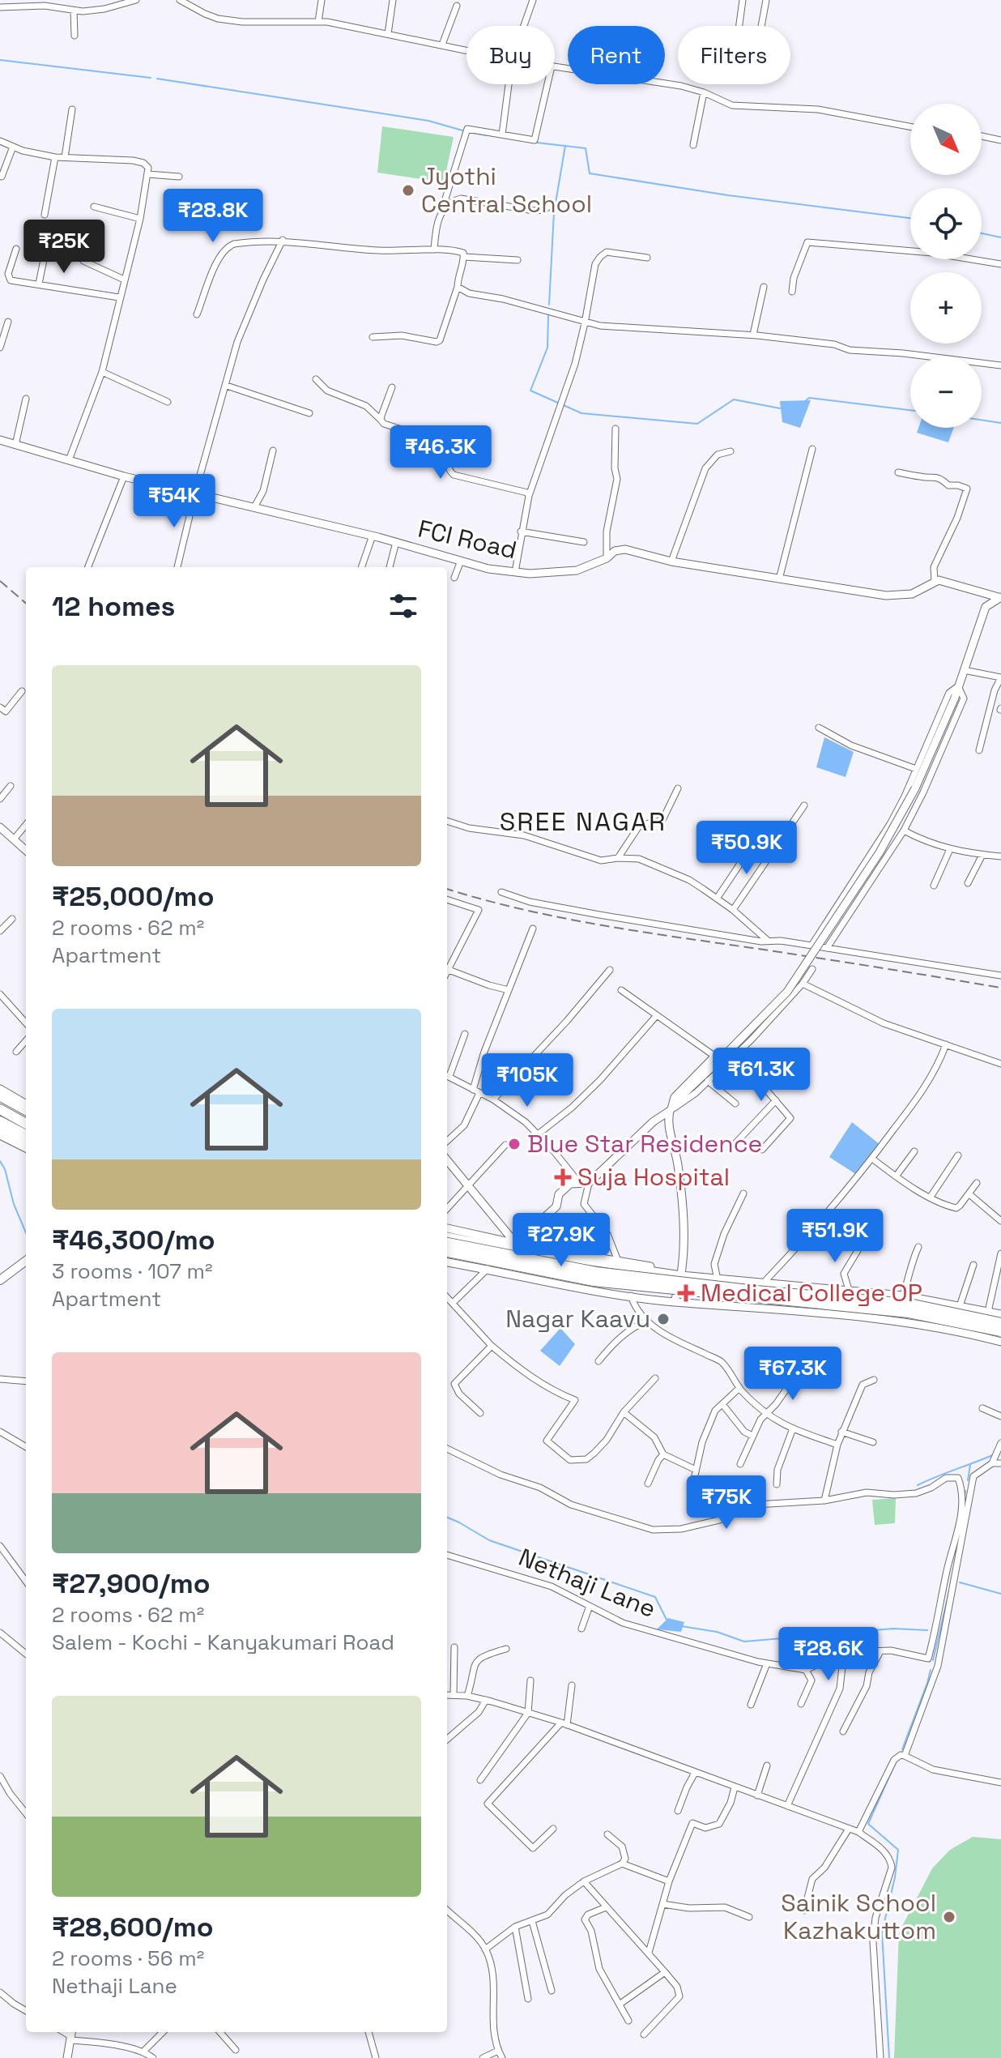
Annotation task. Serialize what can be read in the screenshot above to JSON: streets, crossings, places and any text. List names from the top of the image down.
{
  "streets": {
    "street": ["FCI Road", "Nethaji Lane"]
  },
  "districts": ["SREE NAGAR"],
  "places": {
    "other": [
      "Jyothi Central School",
      "Blue Star Residence",
      "Nagar Kaavu",
      "Sainik School Kazhakuttom"
    ],
    "health": ["Suja Hospital", "Medical College OP"]
  },
  "north": "bottom right",
  "page": {
    "chip": ["Buy", "Rent", "Filters"],
    "map_buttons": ["+", "−"],
    "price": [
      "₹28.8K",
      "₹25K",
      "₹46.3K",
      "₹54K",
      "₹50.9K",
      "₹61.3K",
      "₹105K",
      "₹51.9K",
      "₹27.9K",
      "₹67.3K",
      "₹75K",
      "₹28.6K"
    ],
    "heading": "12 homes",
    "list": [
      {
        "name": "₹25,000/mo",
        "note": "2 rooms · 62 m² · Apartment"
      },
      {
        "name": "₹46,300/mo",
        "note": "3 rooms · 107 m² · Apartment"
      },
      {
        "name": "₹27,900/mo",
        "note": "2 rooms · 62 m² · Salem - Kochi - Kanyakumari Road"
      },
      {
        "name": "₹28,600/mo",
        "note": "2 rooms · 56 m² · Nethaji Lane"
      }
    ]
  }
}
